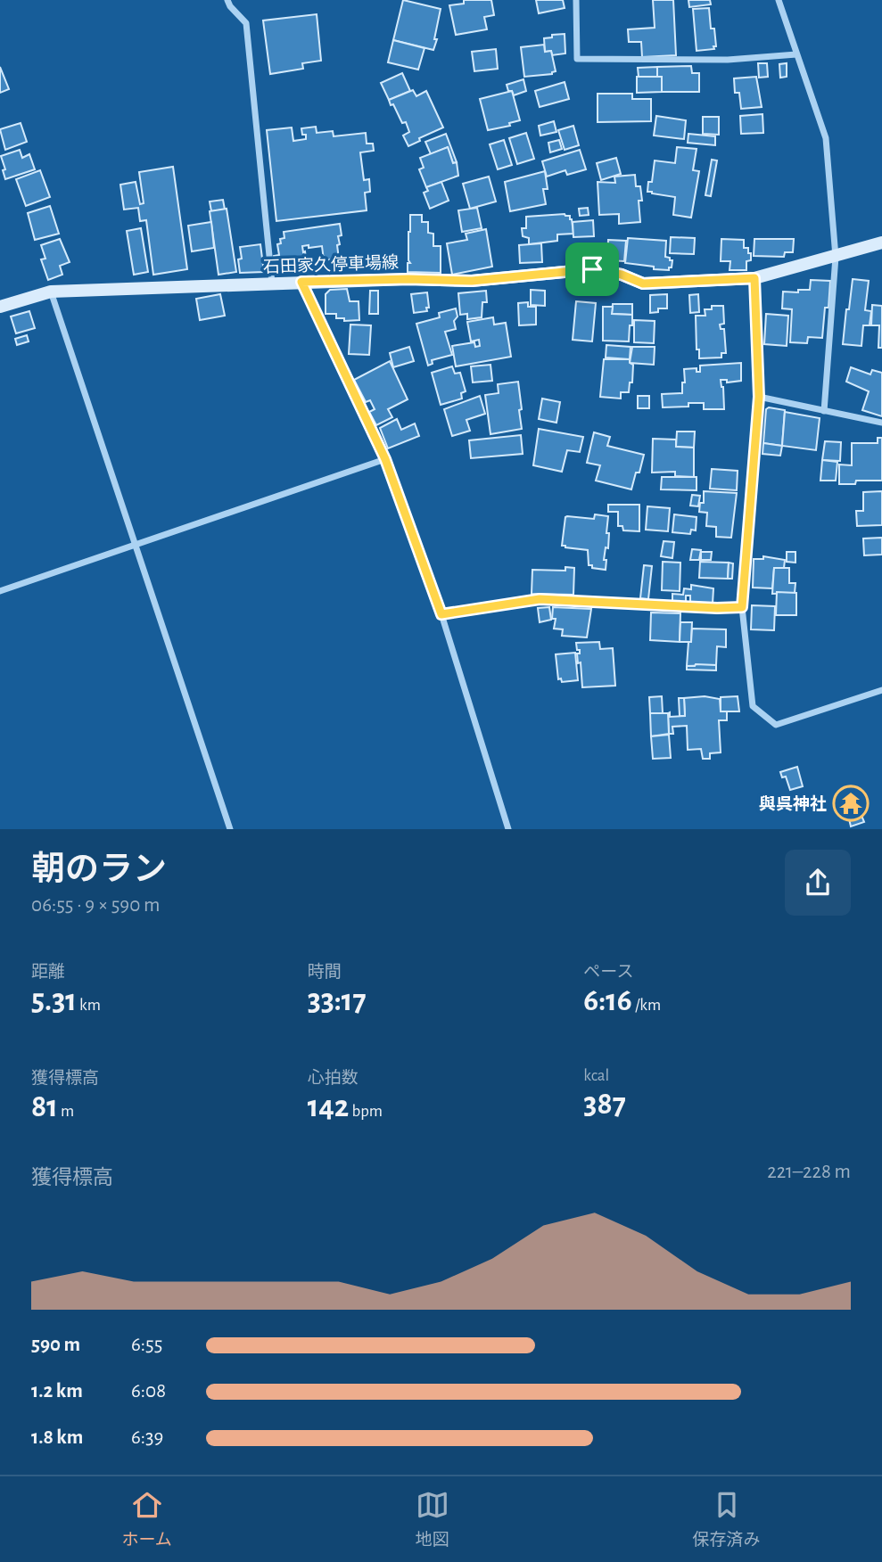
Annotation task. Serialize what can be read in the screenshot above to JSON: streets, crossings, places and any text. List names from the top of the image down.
{
  "streets": {
    "main road": ["石田家久停車場線"]
  },
  "places": {
    "temple": ["與呉神社"]
  },
  "page": {
    "heading": ["朝のラン", "06:55 · 9 × 590 m"],
    "stats": [
      ["距離", "5.31 km"],
      ["時間", "33:17"],
      ["ペース", "6:16 /km"],
      ["獲得標高", "81 m"],
      ["心拍数", "142 bpm"],
      ["kcal", "387"]
    ],
    "chart": ["獲得標高", "221–228 m"],
    "list": [
      {
        "name": "590 m",
        "note": "6:55"
      },
      {
        "name": "1.2 km",
        "note": "6:08"
      },
      {
        "name": "1.8 km",
        "note": "6:39"
      }
    ],
    "tabs": ["ホーム", "地図", "保存済み"]
  }
}
